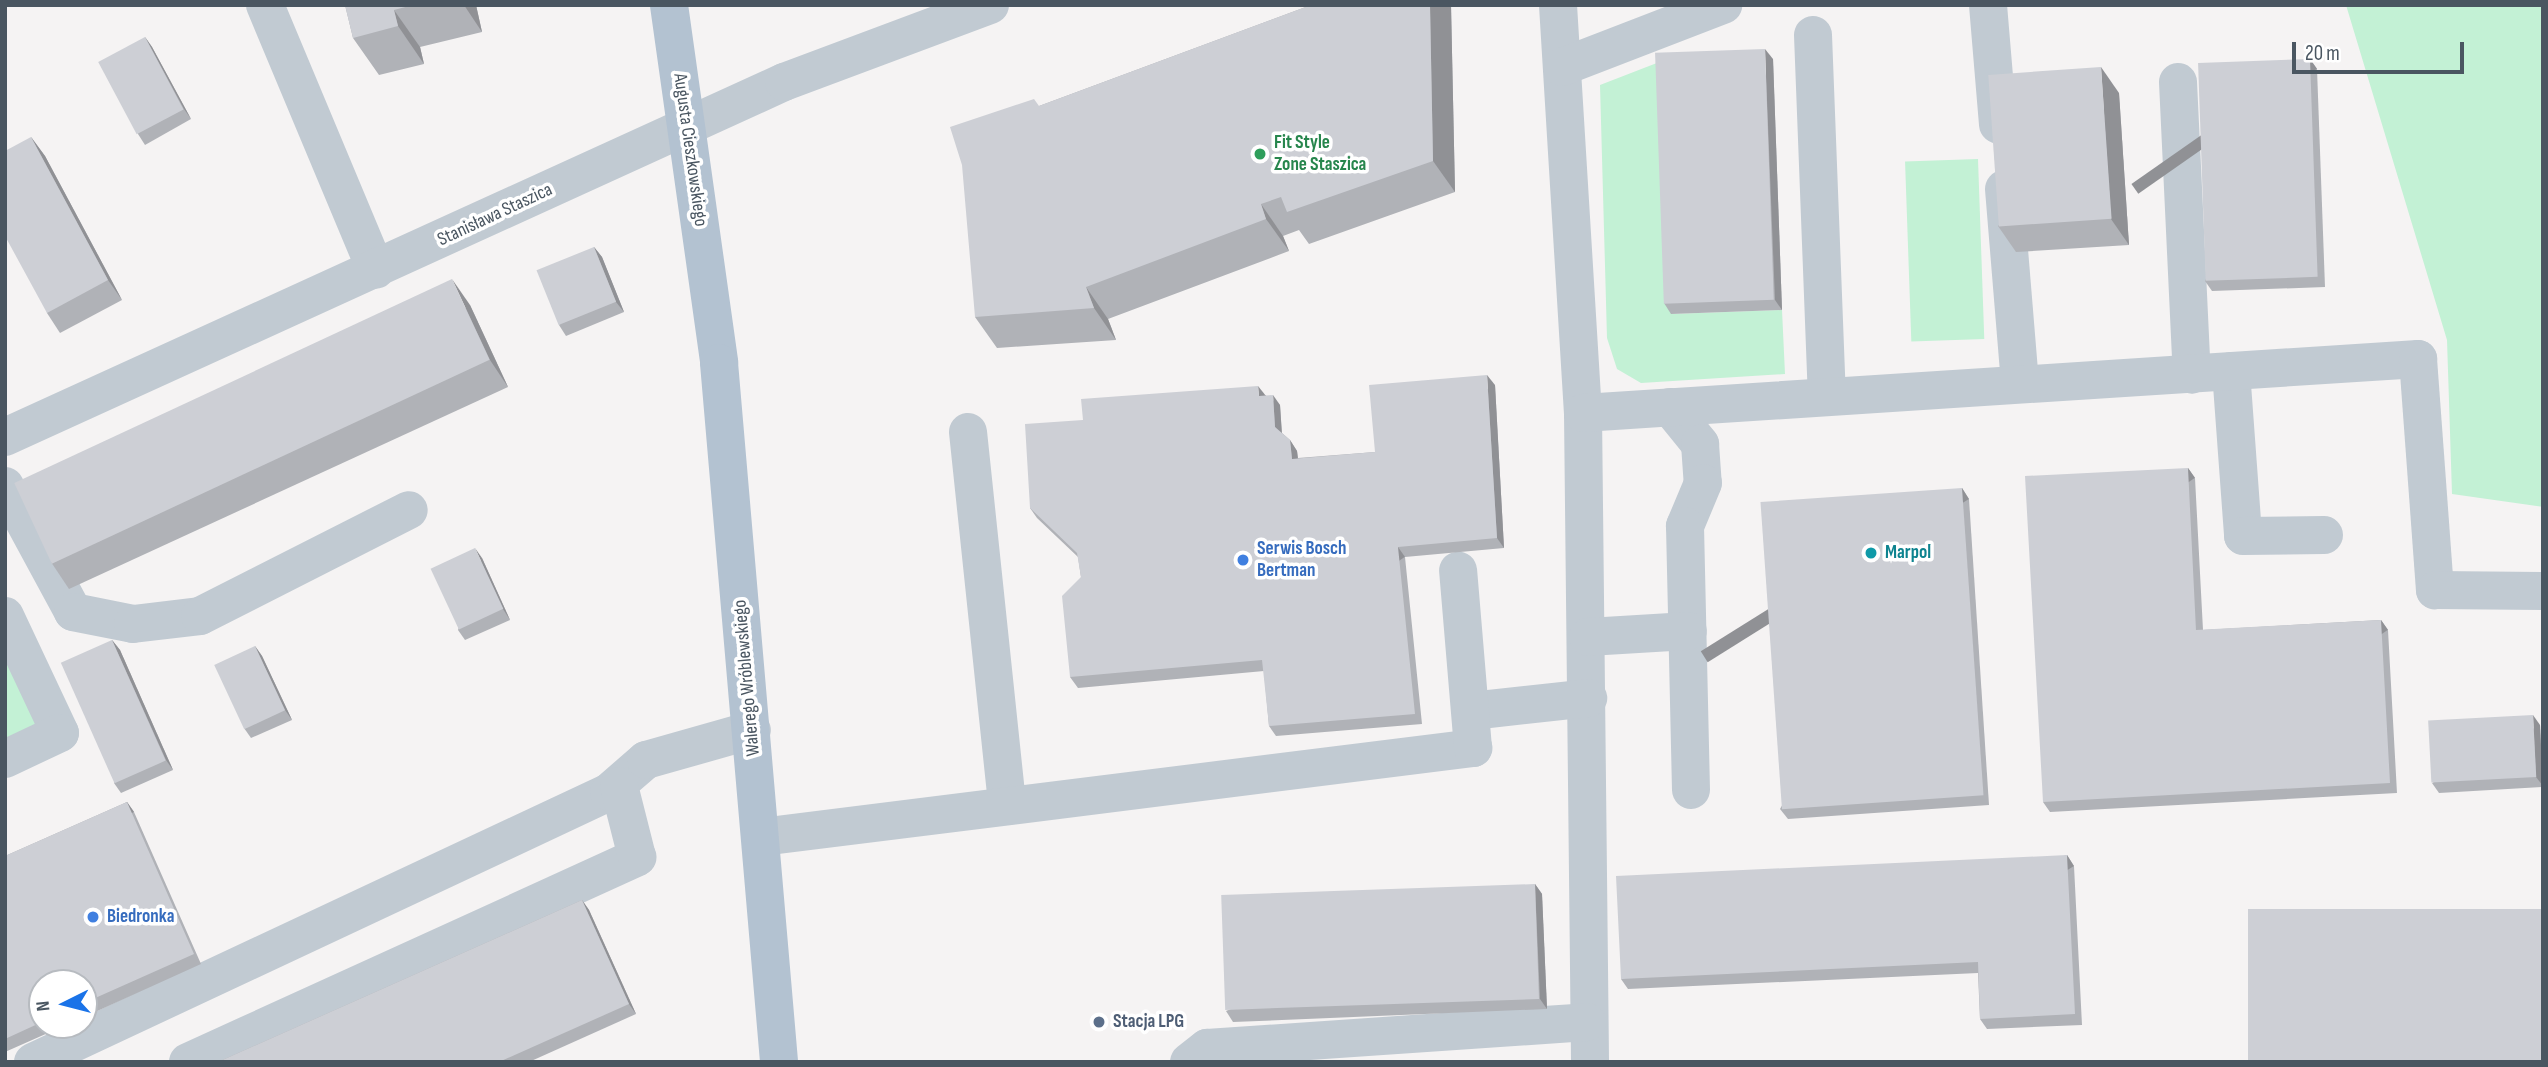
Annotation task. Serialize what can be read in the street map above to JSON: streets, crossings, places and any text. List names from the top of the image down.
{
  "streets": {
    "main road": ["Augusta Cieszkowskiego", "Walerego Wróblewskiego"],
    "street": ["Stanisława Staszica"]
  },
  "crossings": [
    ["Augusta Cieszkowskiego", "Stanisława Staszica"],
    ["Augusta Cieszkowskiego", "Walerego Wróblewskiego"]
  ],
  "places": [
    "Fit Style Zone Staszica",
    "Marpol",
    "Serwis Bosch Bertman",
    "Biedronka",
    "Stacja LPG"
  ],
  "scale_bar": "20 m",
  "north": "left"
}
